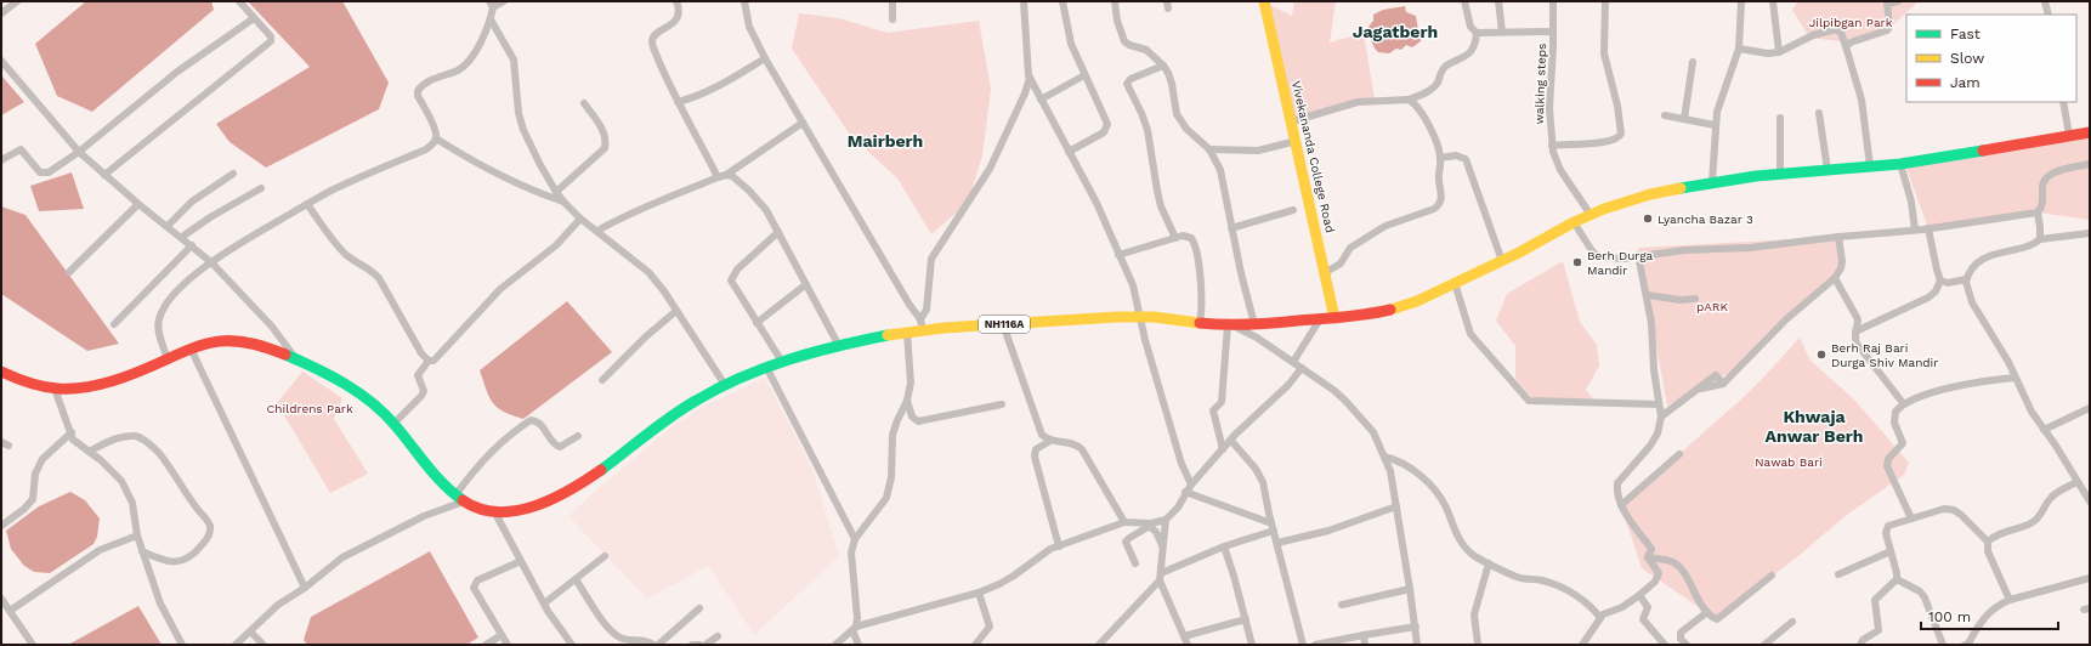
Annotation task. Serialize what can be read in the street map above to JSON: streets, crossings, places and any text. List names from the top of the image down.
{
  "streets": {
    "main road": ["Vivekananda College Road", "NH116A"],
    "street": ["walking steps"]
  },
  "crossings": [
    ["walking steps", "NH116A"],
    ["Vivekananda College Road", "NH116A"]
  ],
  "districts": ["Jagatberh", "Mairberh", "Khwaja Anwar Berh"],
  "parks": [
    "Jilpibgan Park",
    "pARK",
    "Childrens Park",
    "Nawab Bari"
  ],
  "places": ["Lyancha Bazar 3", "Berh Durga Mandir", "Berh Raj Bari Durga Shiv Mandir"],
  "legend": ["Fast", "Slow", "Jam"],
  "scale_bar": "100 m"
}
